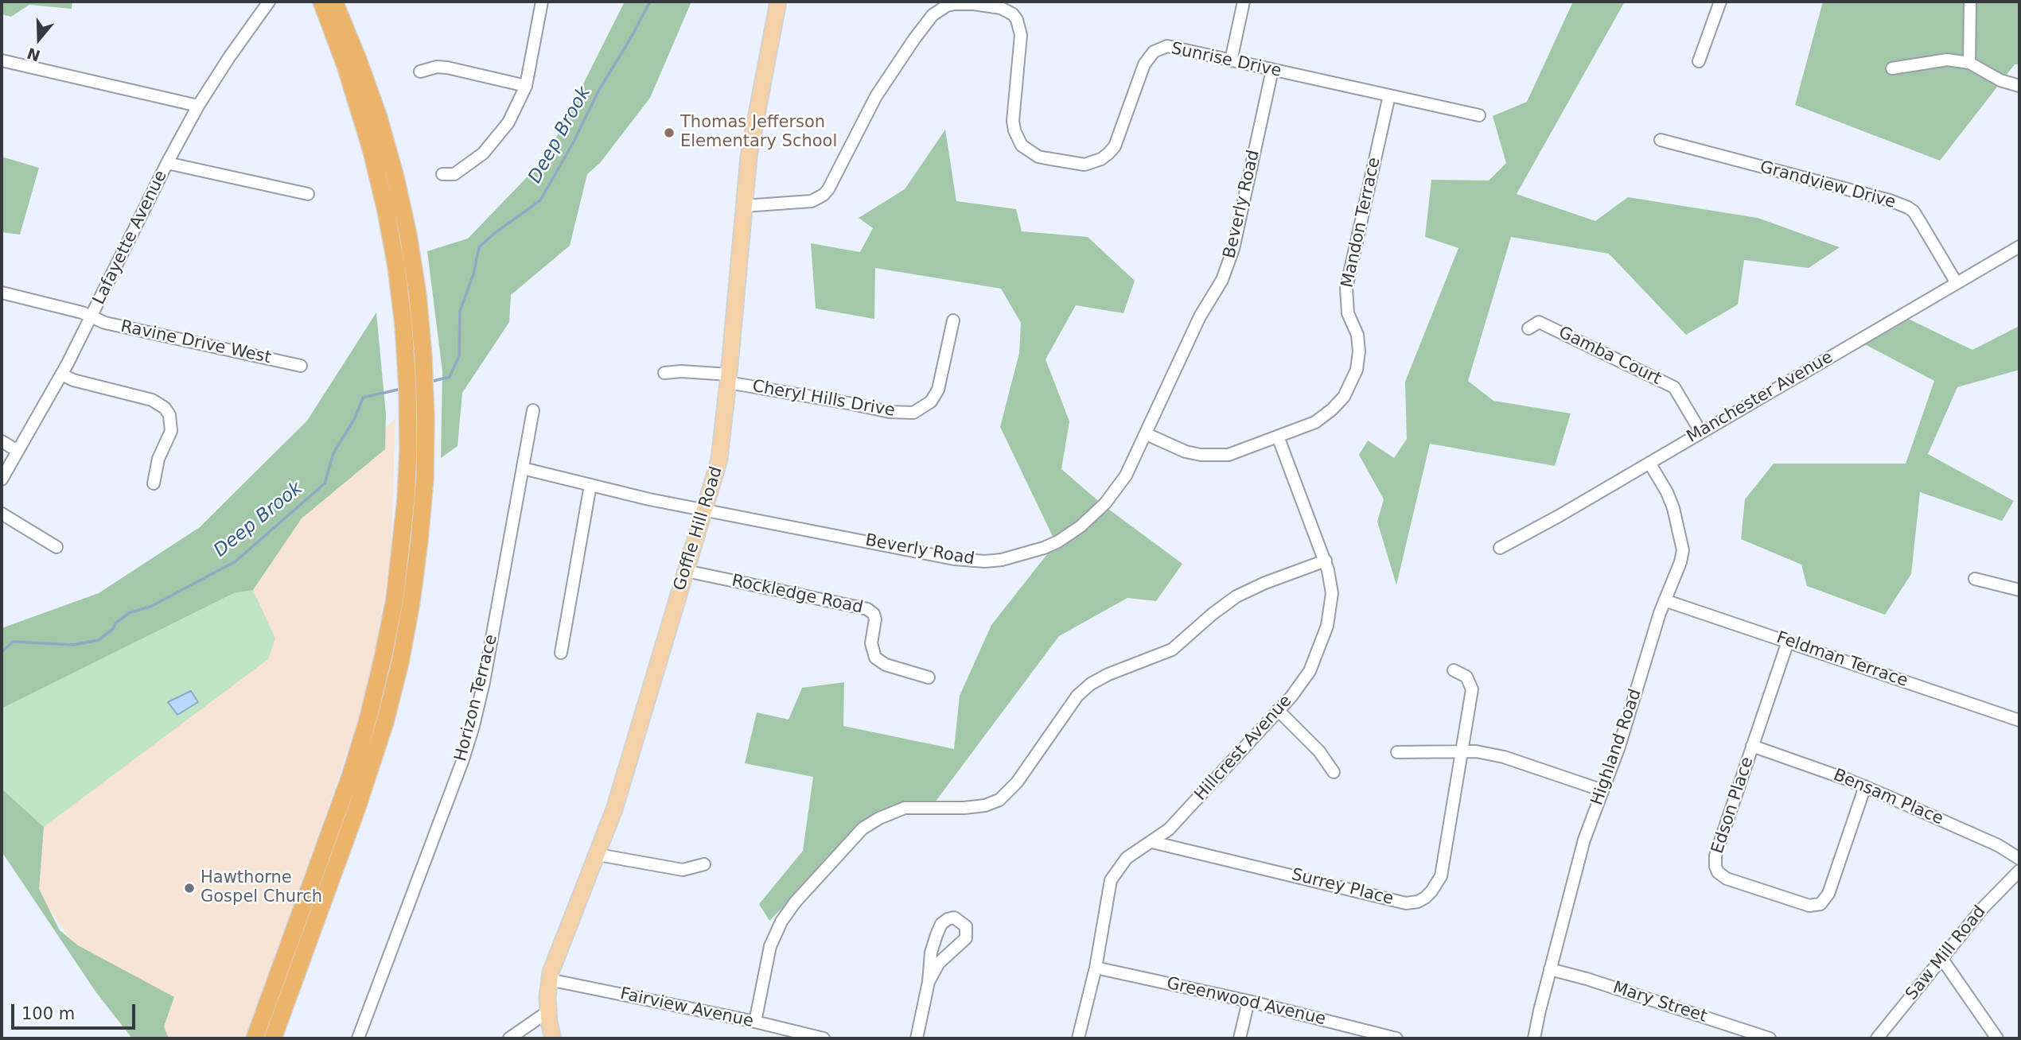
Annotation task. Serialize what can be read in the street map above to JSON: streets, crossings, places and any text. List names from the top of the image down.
{
  "streets": {
    "main road": ["Goffle Hill Road"],
    "street": [
      "Sunrise Drive",
      "Grandview Drive",
      "Beverly Road",
      "Mandon Terrace",
      "Lafayette Avenue",
      "Ravine Drive West",
      "Gamba Court",
      "Manchester Avenue",
      "Cheryl Hills Drive",
      "Rockledge Road",
      "Feldman Terrace",
      "Horizon Terrace",
      "Highland Road",
      "Hillcrest Avenue",
      "Bensam Place",
      "Edson Place",
      "Surrey Place",
      "Saw Mill Road",
      "Greenwood Avenue",
      "Mary Street",
      "Fairview Avenue"
    ]
  },
  "crossings": [
    ["Sunrise Drive", "Beverly Road"],
    ["Sunrise Drive", "Mandon Terrace"],
    ["Sunrise Drive", "Goffle Hill Road"],
    ["Grandview Drive", "Manchester Avenue"],
    ["Beverly Road", "Mandon Terrace"],
    ["Beverly Road", "Goffle Hill Road"],
    ["Beverly Road", "Horizon Terrace"],
    ["Mandon Terrace", "Hillcrest Avenue"],
    ["Lafayette Avenue", "Ravine Drive West"],
    ["Gamba Court", "Manchester Avenue"],
    ["Manchester Avenue", "Highland Road"],
    ["Cheryl Hills Drive", "Goffle Hill Road"],
    ["Goffle Hill Road", "Rockledge Road"],
    ["Goffle Hill Road", "Fairview Avenue"],
    ["Feldman Terrace", "Highland Road"],
    ["Feldman Terrace", "Edson Place"],
    ["Highland Road", "Mary Street"],
    ["Hillcrest Avenue", "Surrey Place"],
    ["Hillcrest Avenue", "Greenwood Avenue"],
    ["Bensam Place", "Edson Place"]
  ],
  "water": ["Deep Brook"],
  "places": ["Thomas Jefferson Elementary School", "Hawthorne Gospel Church"],
  "scale_bar": "100 m",
  "north": "bottom"
}
